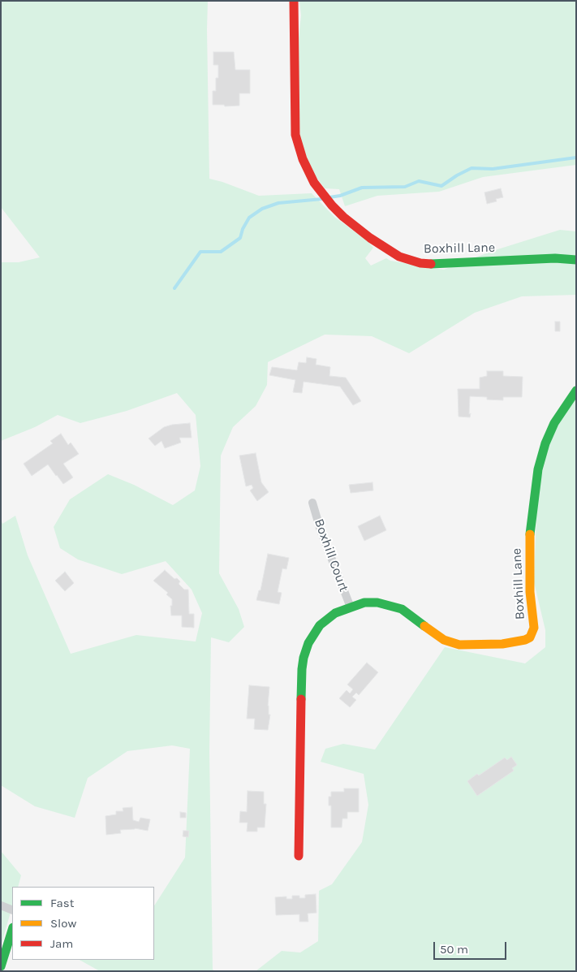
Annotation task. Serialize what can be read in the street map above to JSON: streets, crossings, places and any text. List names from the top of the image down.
{
  "streets": {
    "street": ["Boxhill Lane", "Boxhill Court"]
  },
  "crossings": [
    ["Boxhill Lane", "Boxhill Court"]
  ],
  "legend": ["Fast", "Slow", "Jam"],
  "scale_bar": "50 m"
}
